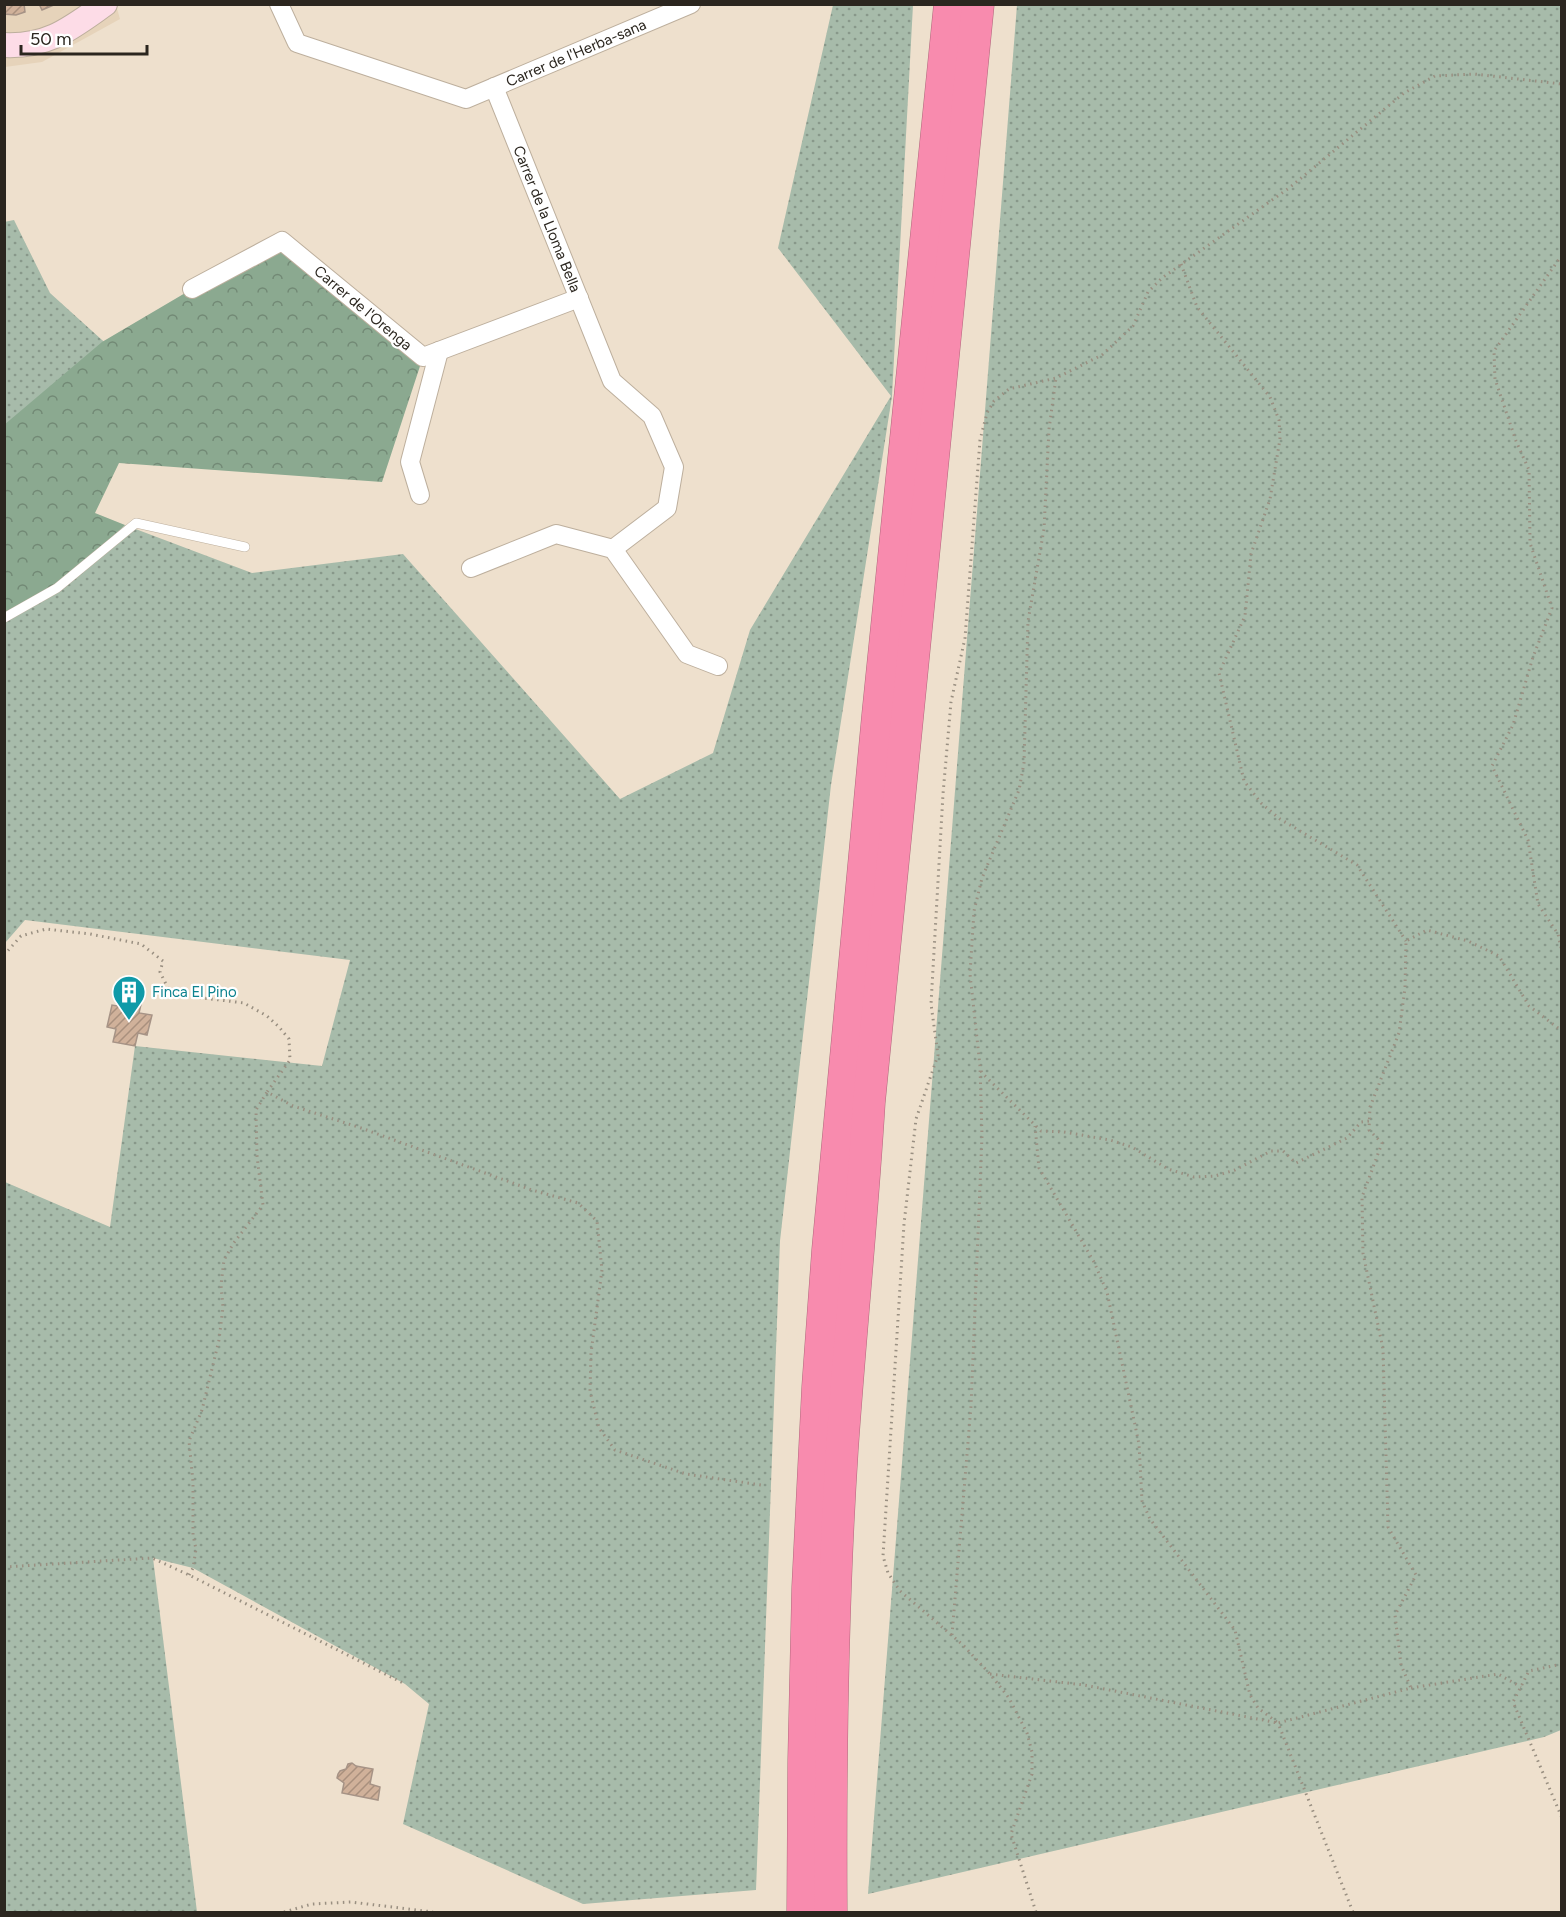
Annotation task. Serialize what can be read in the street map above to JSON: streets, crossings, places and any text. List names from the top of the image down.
{
  "streets": {
    "street": ["Carrer de l'Herba-sana", "Carrer de la Lloma Bella", "Carrer de l'Orenga"]
  },
  "crossings": [
    ["Carrer de l'Herba-sana", "Carrer de la Lloma Bella"],
    ["Carrer de la Lloma Bella", "Carrer de l'Orenga"]
  ],
  "places": {
    "building": ["Finca El Pino"]
  },
  "scale_bar": "50 m"
}
